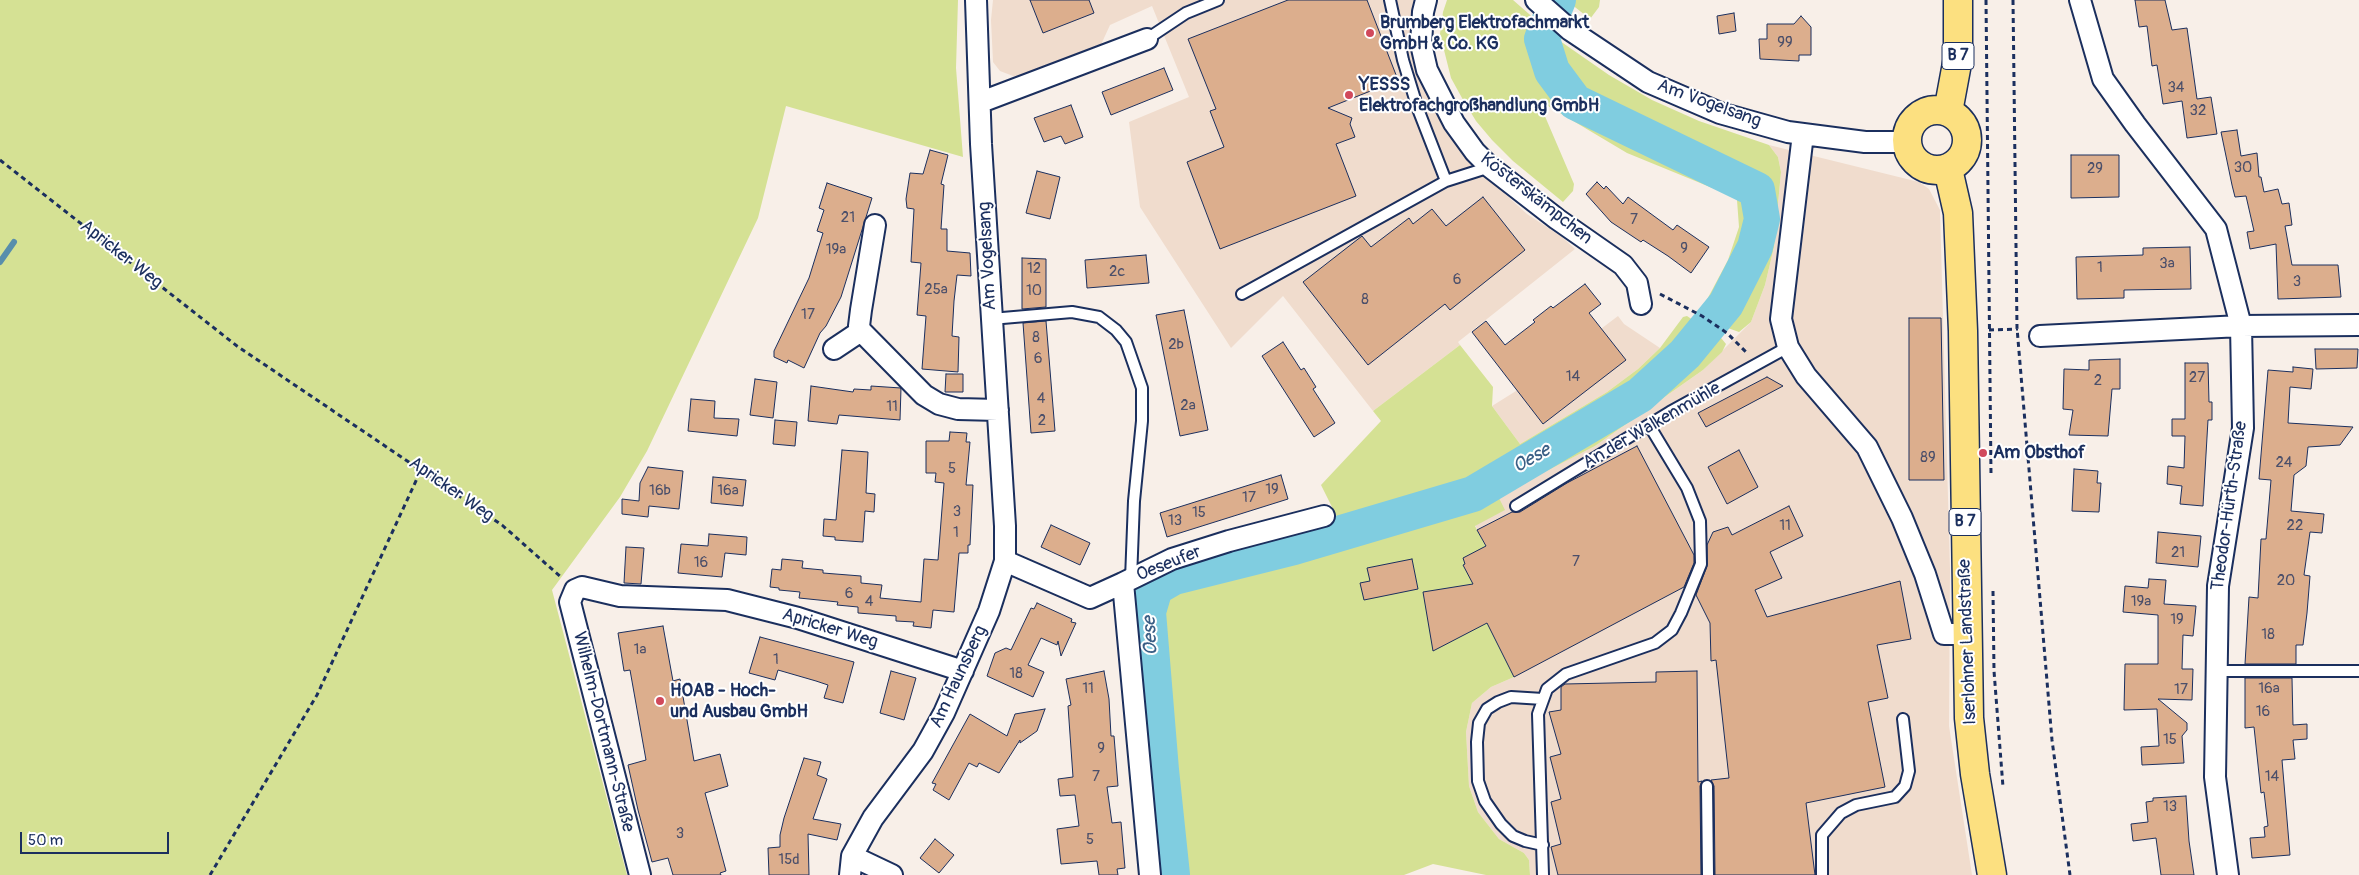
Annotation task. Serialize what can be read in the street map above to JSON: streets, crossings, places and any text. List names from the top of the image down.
{
  "streets": {
    "main road": ["B 7", "Iserlohner Landstraße"],
    "street": [
      "Am Vogelsang",
      "Kösterskämpchen",
      "Apricker Weg",
      "Theodor-Hürth-Straße",
      "Oeseufer",
      "Am Haunsberg",
      "Wilhelm-Dortmann-Straße"
    ],
    "lane": ["An der Walkenmühle"]
  },
  "crossings": [
    ["B 7", "Am Vogelsang"],
    ["B 7", "Iserlohner Landstraße"],
    ["Am Vogelsang", "Iserlohner Landstraße"],
    ["Am Vogelsang", "Am Haunsberg"],
    ["Apricker Weg", "Am Haunsberg"],
    ["Apricker Weg", "Wilhelm-Dortmann-Straße"]
  ],
  "water": ["Oese"],
  "places": [
    "Brumberg Elektrofachmarkt GmbH & Co. KG",
    "YESSS Elektrofachgroßhandlung GmbH",
    "Am Obsthof",
    "HOAB - Hoch- und Ausbau GmbH"
  ],
  "house_numbers": [
    "99",
    "34",
    "32",
    "30",
    "29",
    "21",
    "7",
    "9",
    "19a",
    "3a",
    "1",
    "12",
    "2c",
    "6",
    "3",
    "25a",
    "10",
    "8",
    "17",
    "8",
    "2b",
    "6",
    "14",
    "27",
    "2",
    "4",
    "2a",
    "11",
    "2",
    "89",
    "24",
    "5",
    "19",
    "16b",
    "16a",
    "17",
    "3",
    "15",
    "13",
    "11",
    "22",
    "1",
    "21",
    "7",
    "16",
    "20",
    "6",
    "4",
    "19a",
    "19",
    "18",
    "1a",
    "1",
    "18",
    "11",
    "16a",
    "17",
    "16",
    "15",
    "9",
    "7",
    "14",
    "13",
    "3",
    "5",
    "15d"
  ],
  "scale_bar": "50 m"
}
